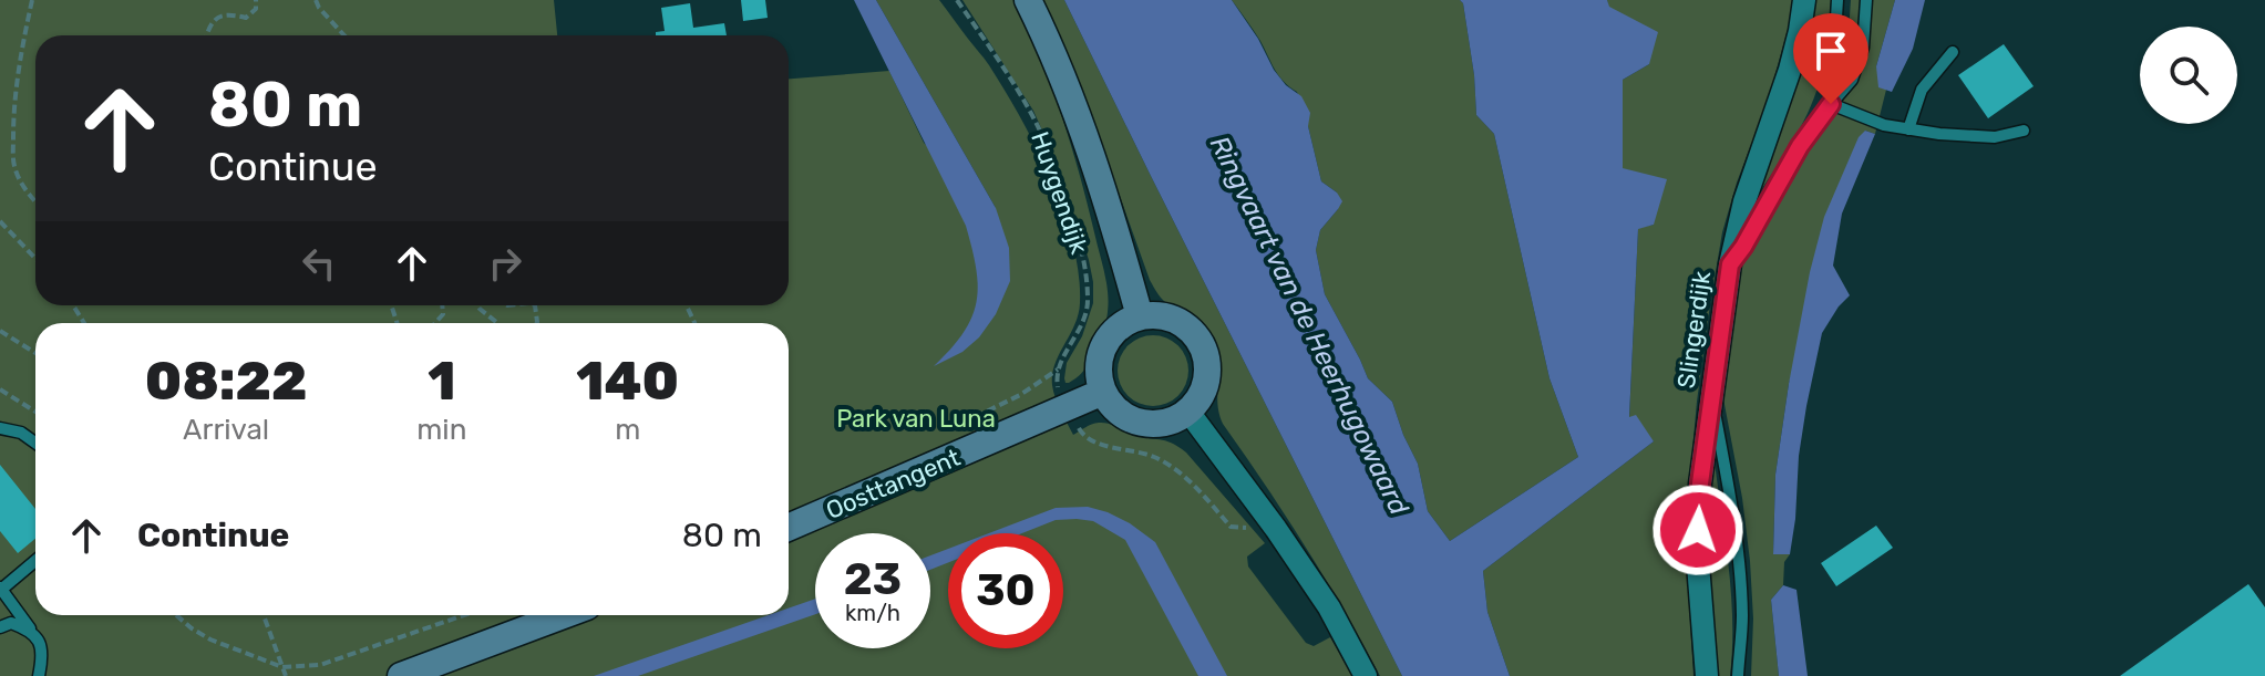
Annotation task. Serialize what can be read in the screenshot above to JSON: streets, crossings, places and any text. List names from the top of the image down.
{
  "streets": {
    "main road": ["Huygendijk", "Oosttangent"],
    "street": ["Slingerdijk"]
  },
  "crossings": [
    ["Huygendijk", "Oosttangent"]
  ],
  "water": ["Ringvaart van de Heerhugowaard"],
  "parks": ["Park van Luna"],
  "page": {
    "turn": ["80 m", "Continue"],
    "eta": [
      "08:22",
      "Arrival",
      "1",
      "min",
      "140",
      "m"
    ],
    "list": [
      {
        "name": "Continue",
        "value": "80 m"
      }
    ],
    "speed": "23 km/h",
    "limit": "30"
  }
}
